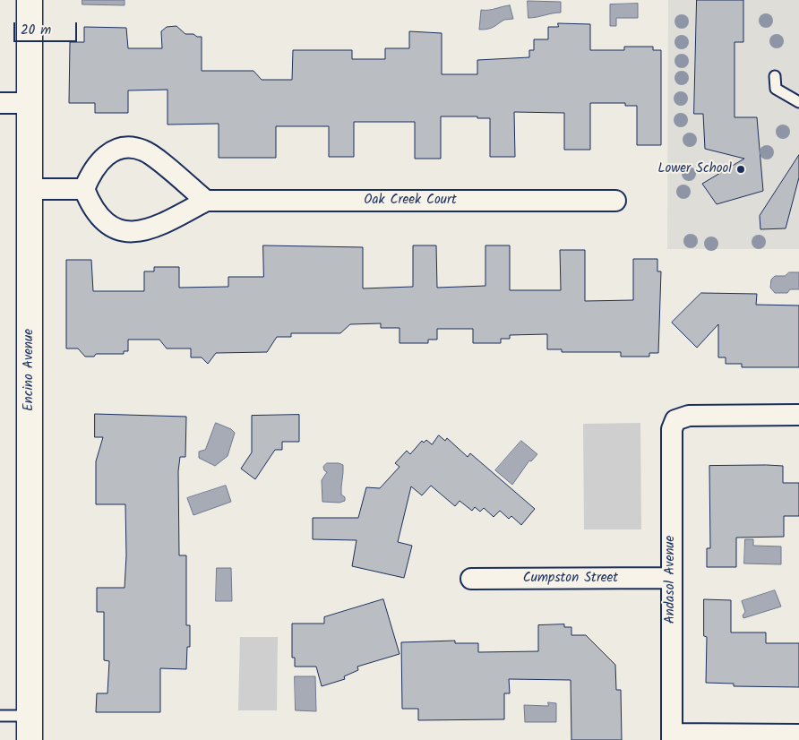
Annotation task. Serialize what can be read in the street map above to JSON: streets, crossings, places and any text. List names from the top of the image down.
{
  "streets": {
    "street": [
      "Oak Creek Court",
      "Encino Avenue",
      "Cumpston Street",
      "Andasol Avenue"
    ]
  },
  "crossings": [
    ["Cumpston Street", "Andasol Avenue"]
  ],
  "places": ["Lower School"],
  "scale_bar": "20 m"
}
